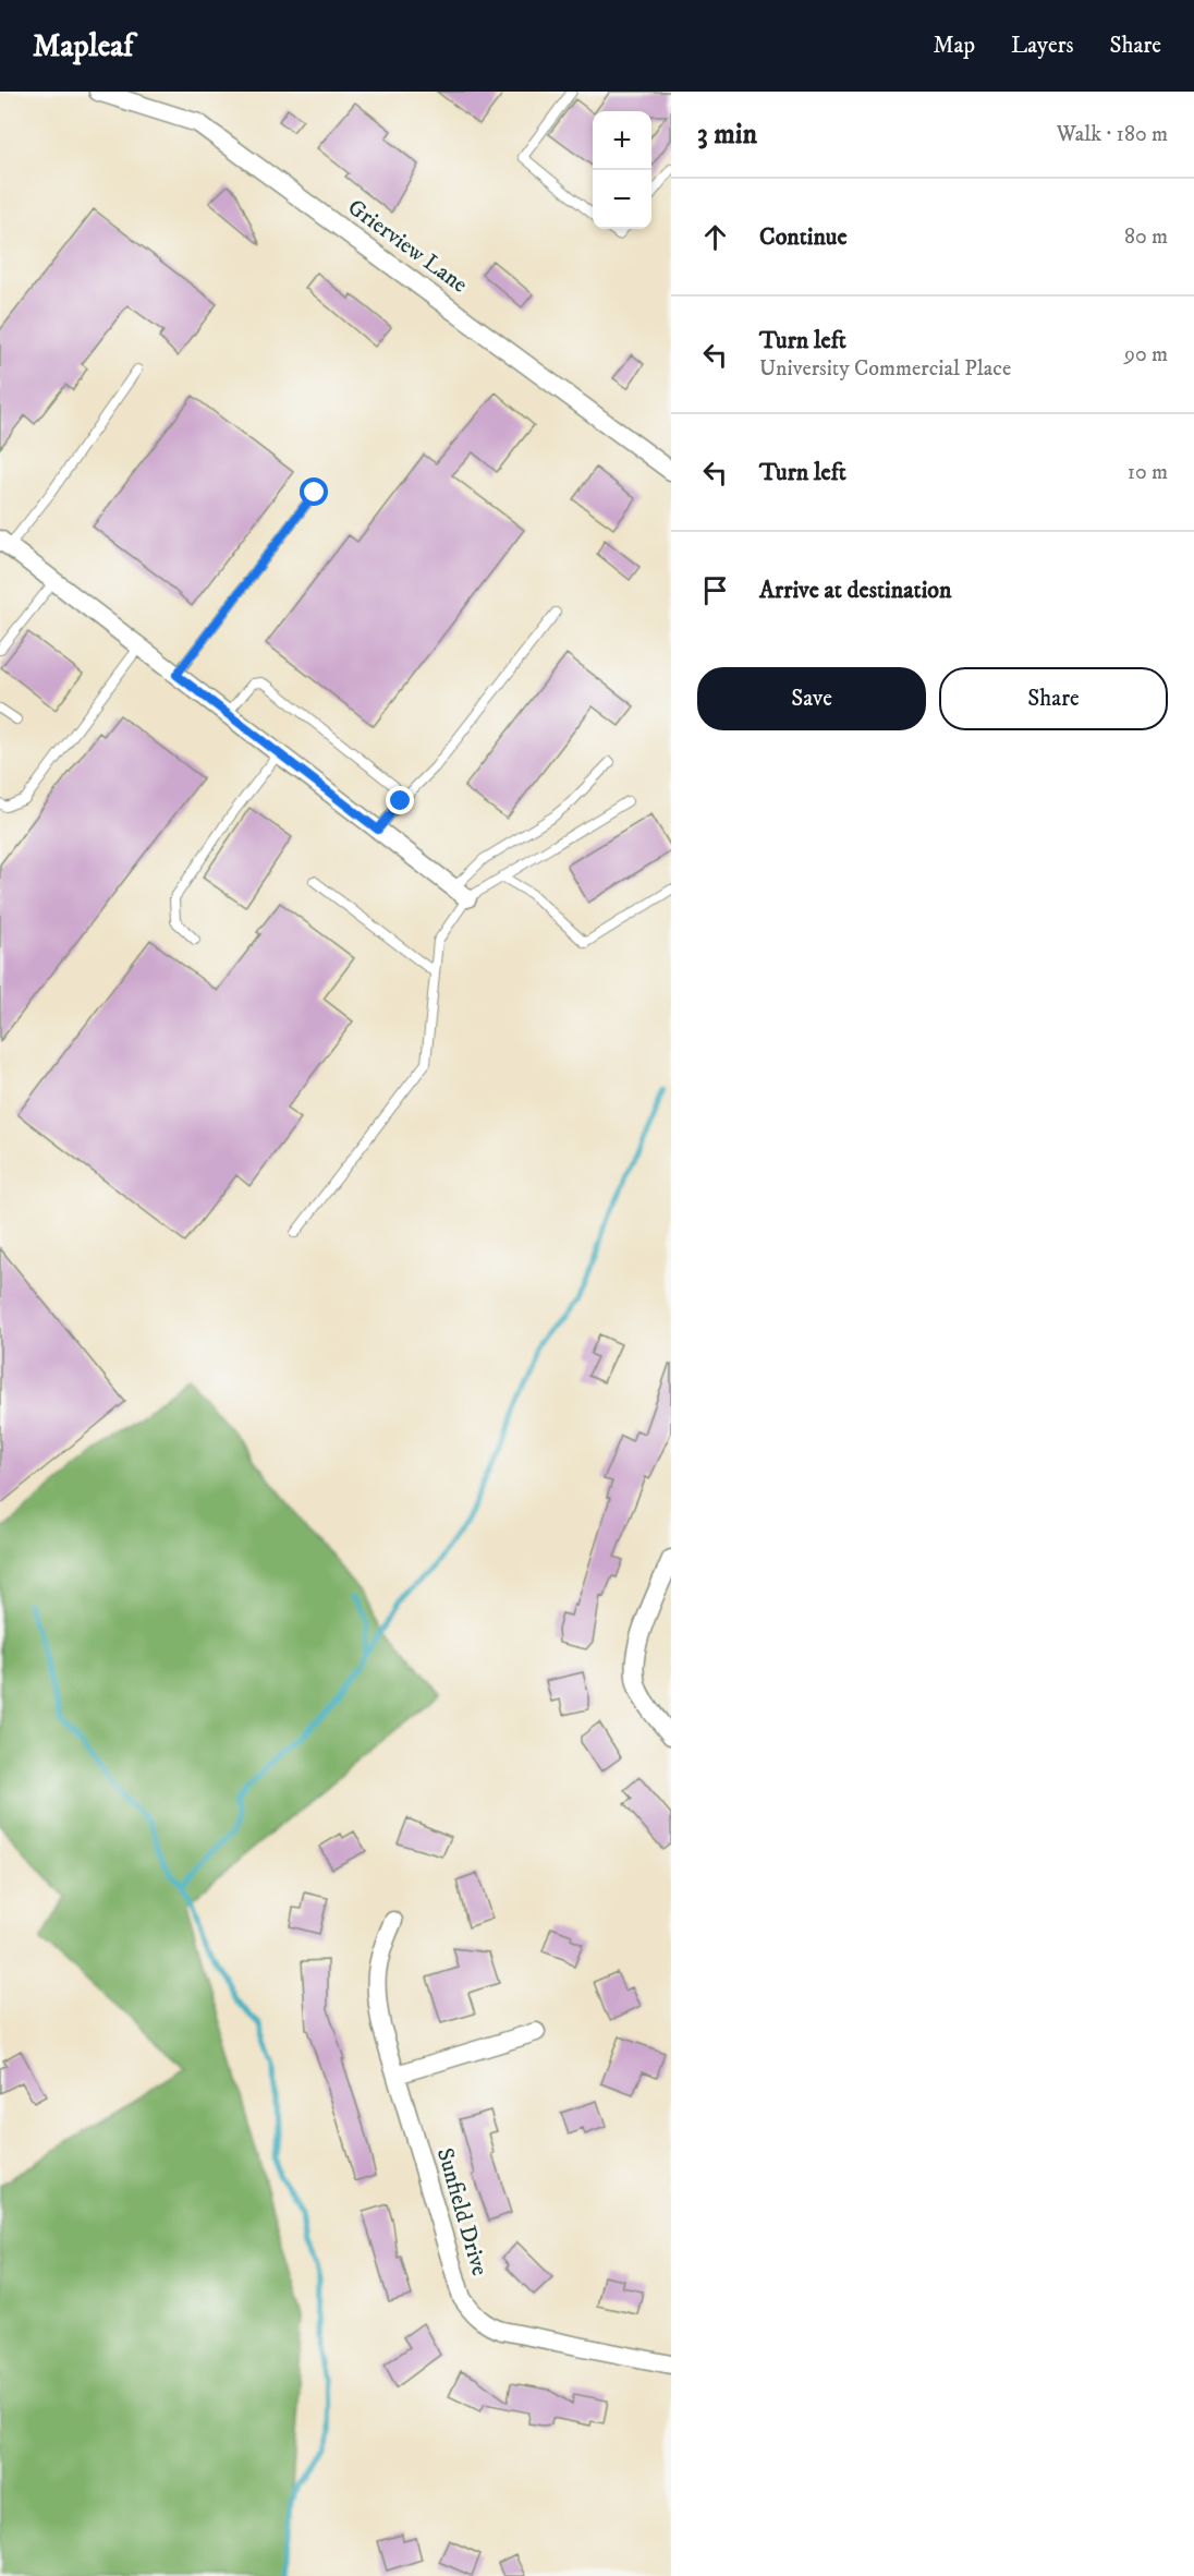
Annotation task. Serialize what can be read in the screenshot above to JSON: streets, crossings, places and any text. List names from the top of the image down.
{
  "streets": {
    "street": ["Grierview Lane", "Sunfield Drive"]
  },
  "page": {
    "header": "Mapleaf",
    "nav": ["Map", "Layers", "Share"],
    "heading": ["3 min", "Walk · 180 m"],
    "map_buttons": ["+", "−"],
    "list": [
      ["Continue", "80 m"],
      ["Turn left", "University Commercial Place", "90 m"],
      ["Turn left", "10 m"],
      "Arrive at destination"
    ],
    "buttons": ["Save", "Share"]
  }
}
